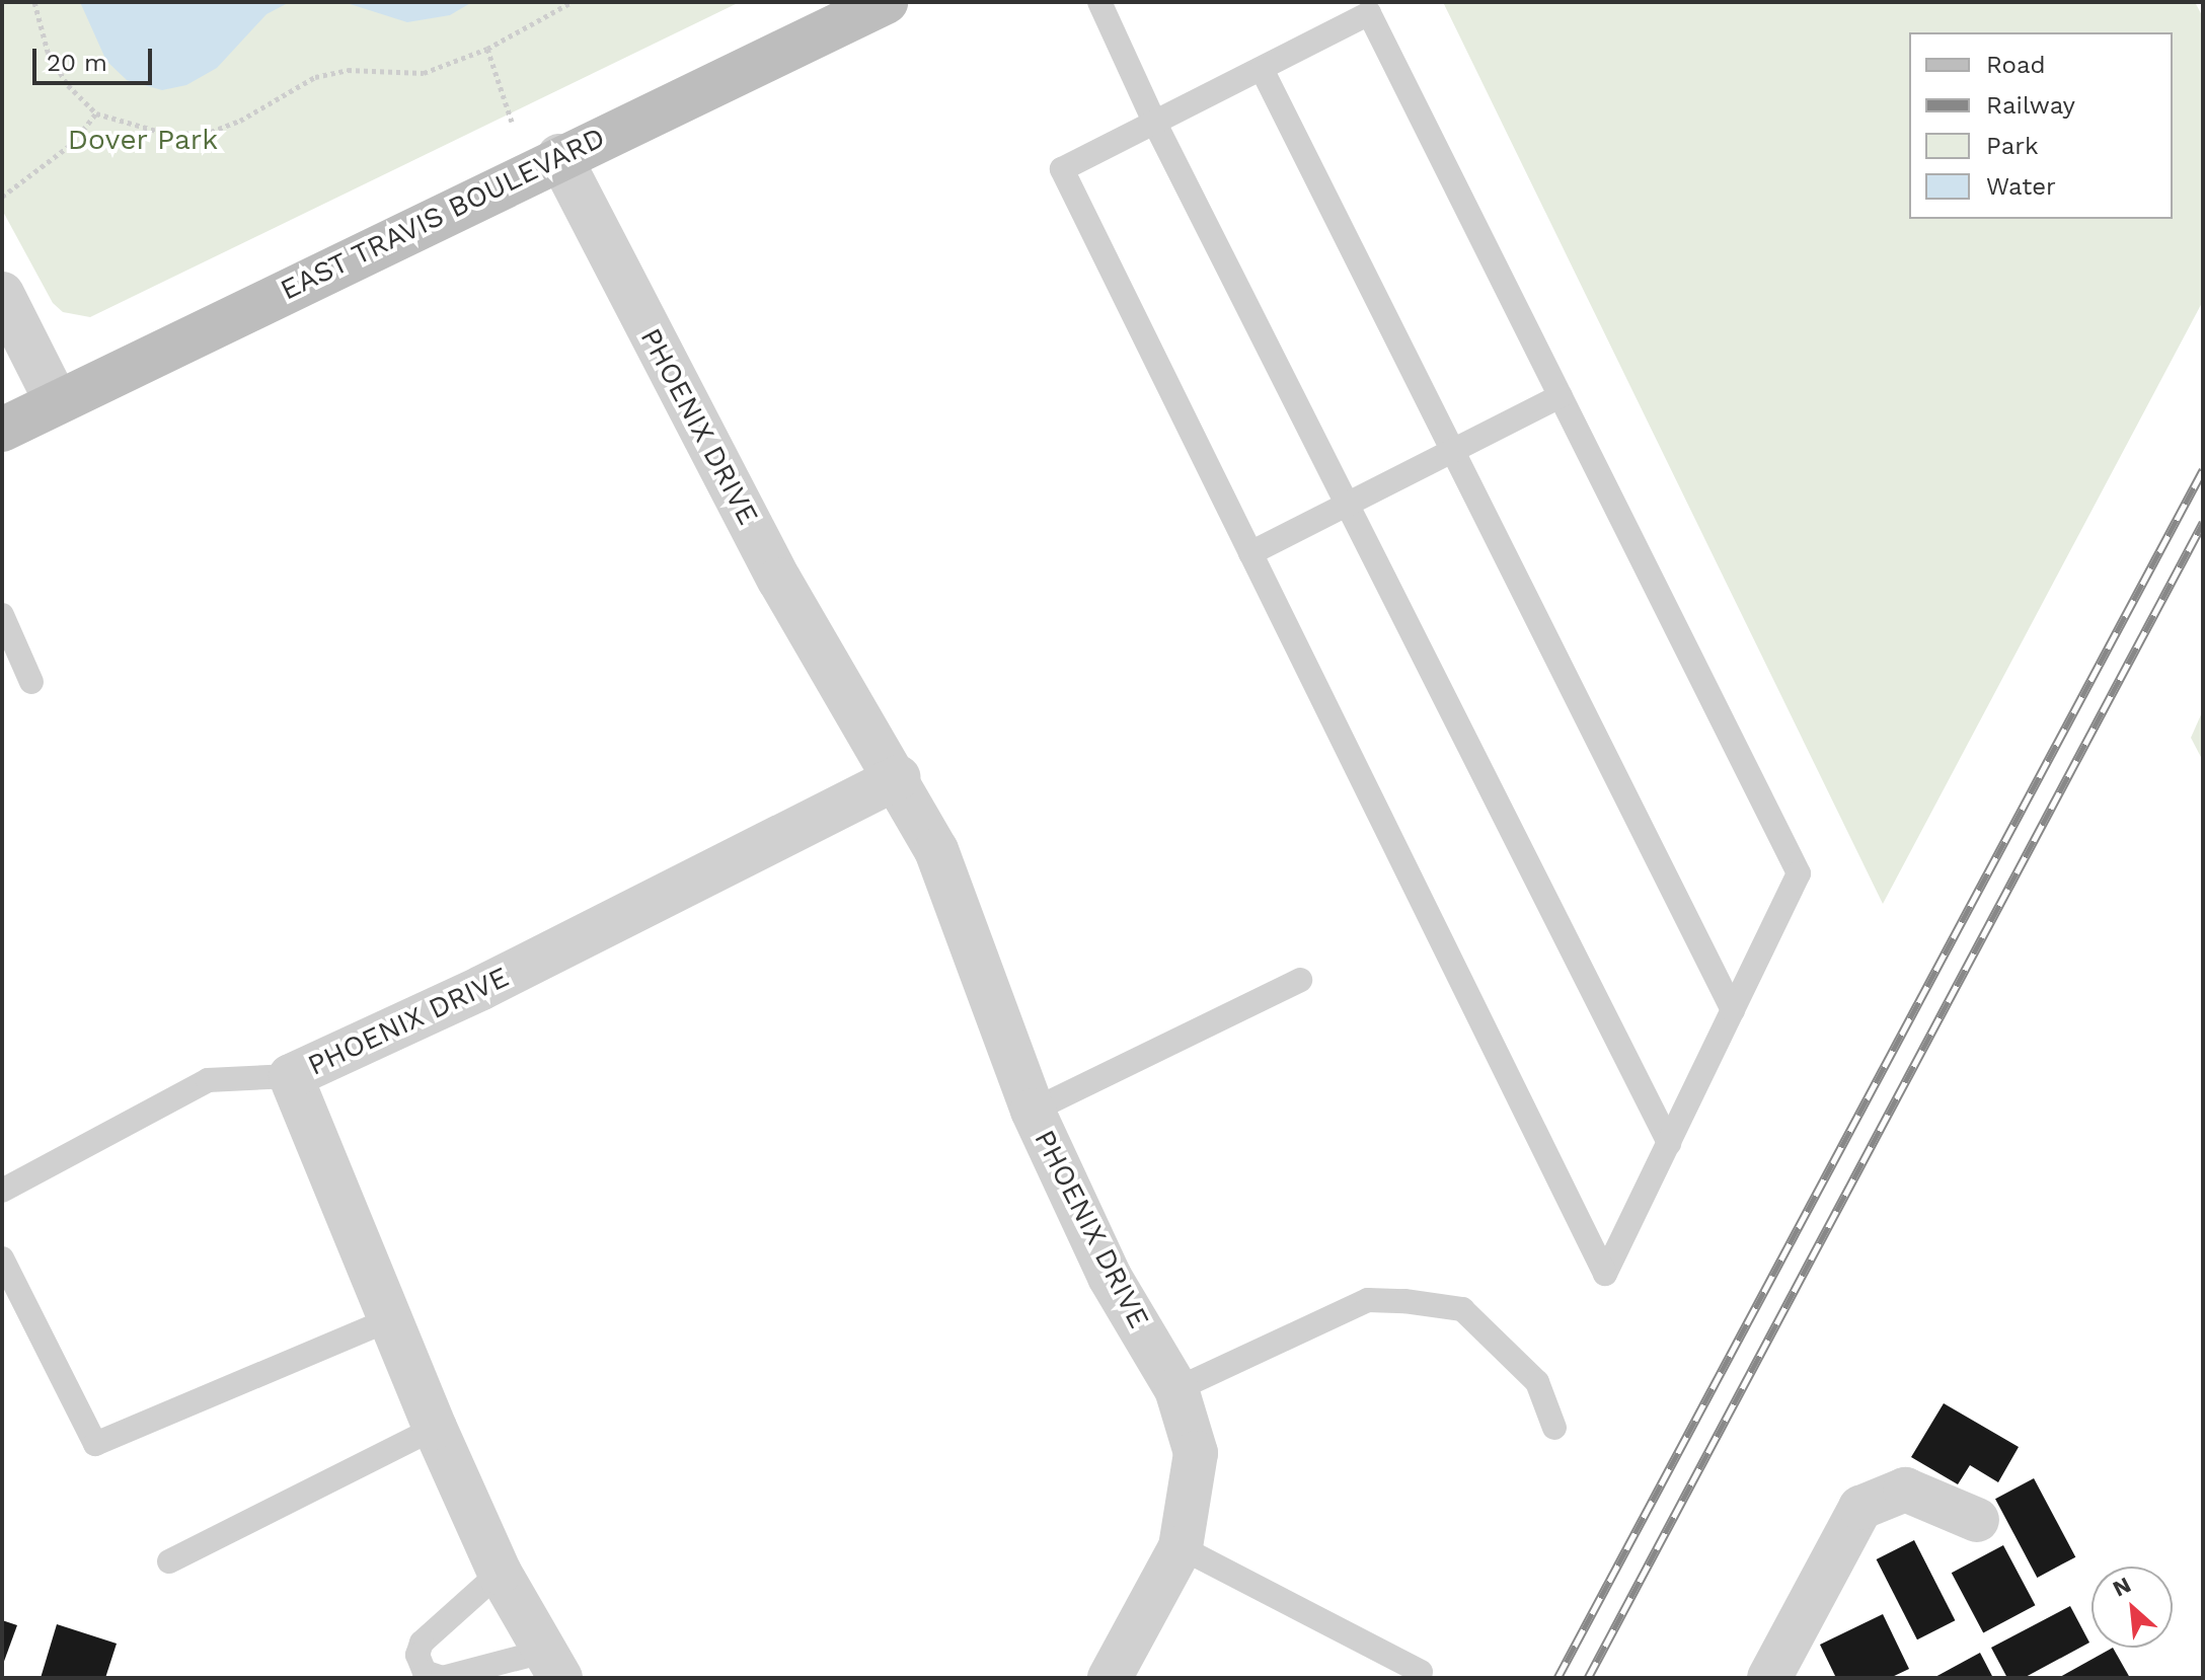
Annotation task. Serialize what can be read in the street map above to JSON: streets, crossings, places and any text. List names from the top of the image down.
{
  "streets": {
    "main road": ["EAST TRAVIS BOULEVARD"],
    "street": ["PHOENIX DRIVE"]
  },
  "crossings": [
    ["EAST TRAVIS BOULEVARD", "PHOENIX DRIVE"]
  ],
  "parks": ["Dover Park"],
  "legend": [
    "Road",
    "Railway",
    "Park",
    "Water"
  ],
  "scale_bar": "20 m",
  "north": "top left"
}
